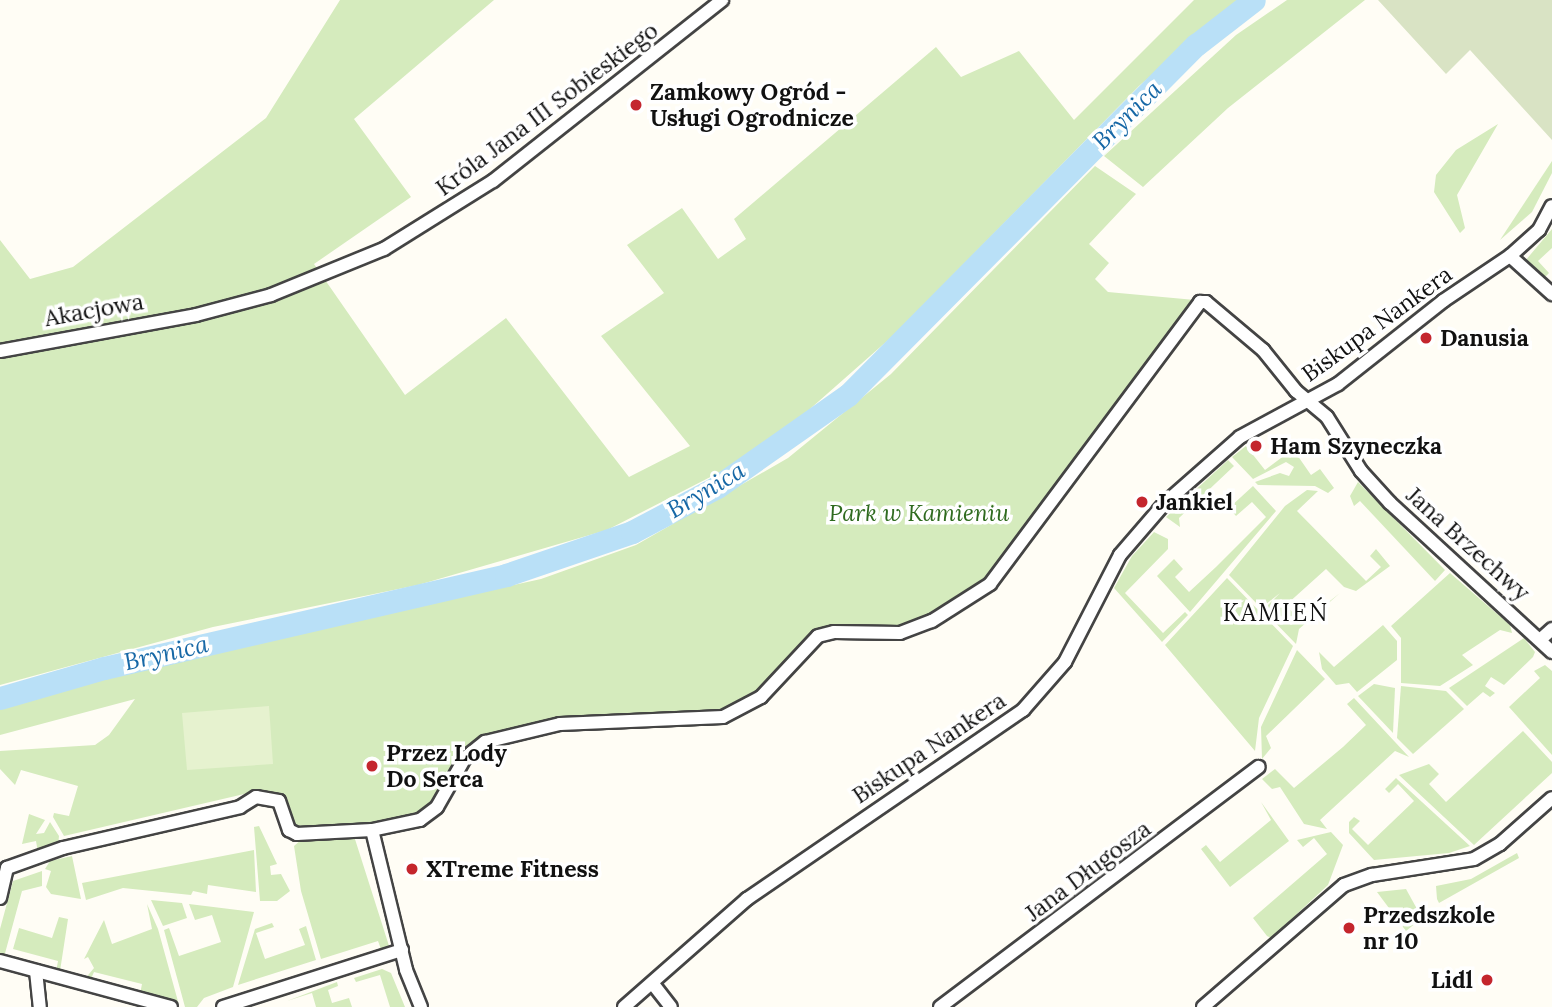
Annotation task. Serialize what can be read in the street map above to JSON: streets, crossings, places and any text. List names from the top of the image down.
{
  "streets": {
    "street": [
      "Króla Jana III Sobieskiego",
      "Akacjowa",
      "Biskupa Nankera",
      "Jana Brzechwy",
      "Jana Długosza"
    ]
  },
  "crossings": [
    ["Króla Jana III Sobieskiego", "Akacjowa"],
    ["Biskupa Nankera", "Jana Brzechwy"]
  ],
  "districts": ["KAMIEŃ"],
  "water": ["Brynica"],
  "parks": ["Park w Kamieniu"],
  "places": [
    "Zamkowy Ogród - Usługi Ogrodnicze",
    "Danusia",
    "Ham Szyneczka",
    "Jankiel",
    "Przez Lody Do Serca",
    "XTreme Fitness",
    "Przedszkole nr 10",
    "Lidl"
  ]
}
